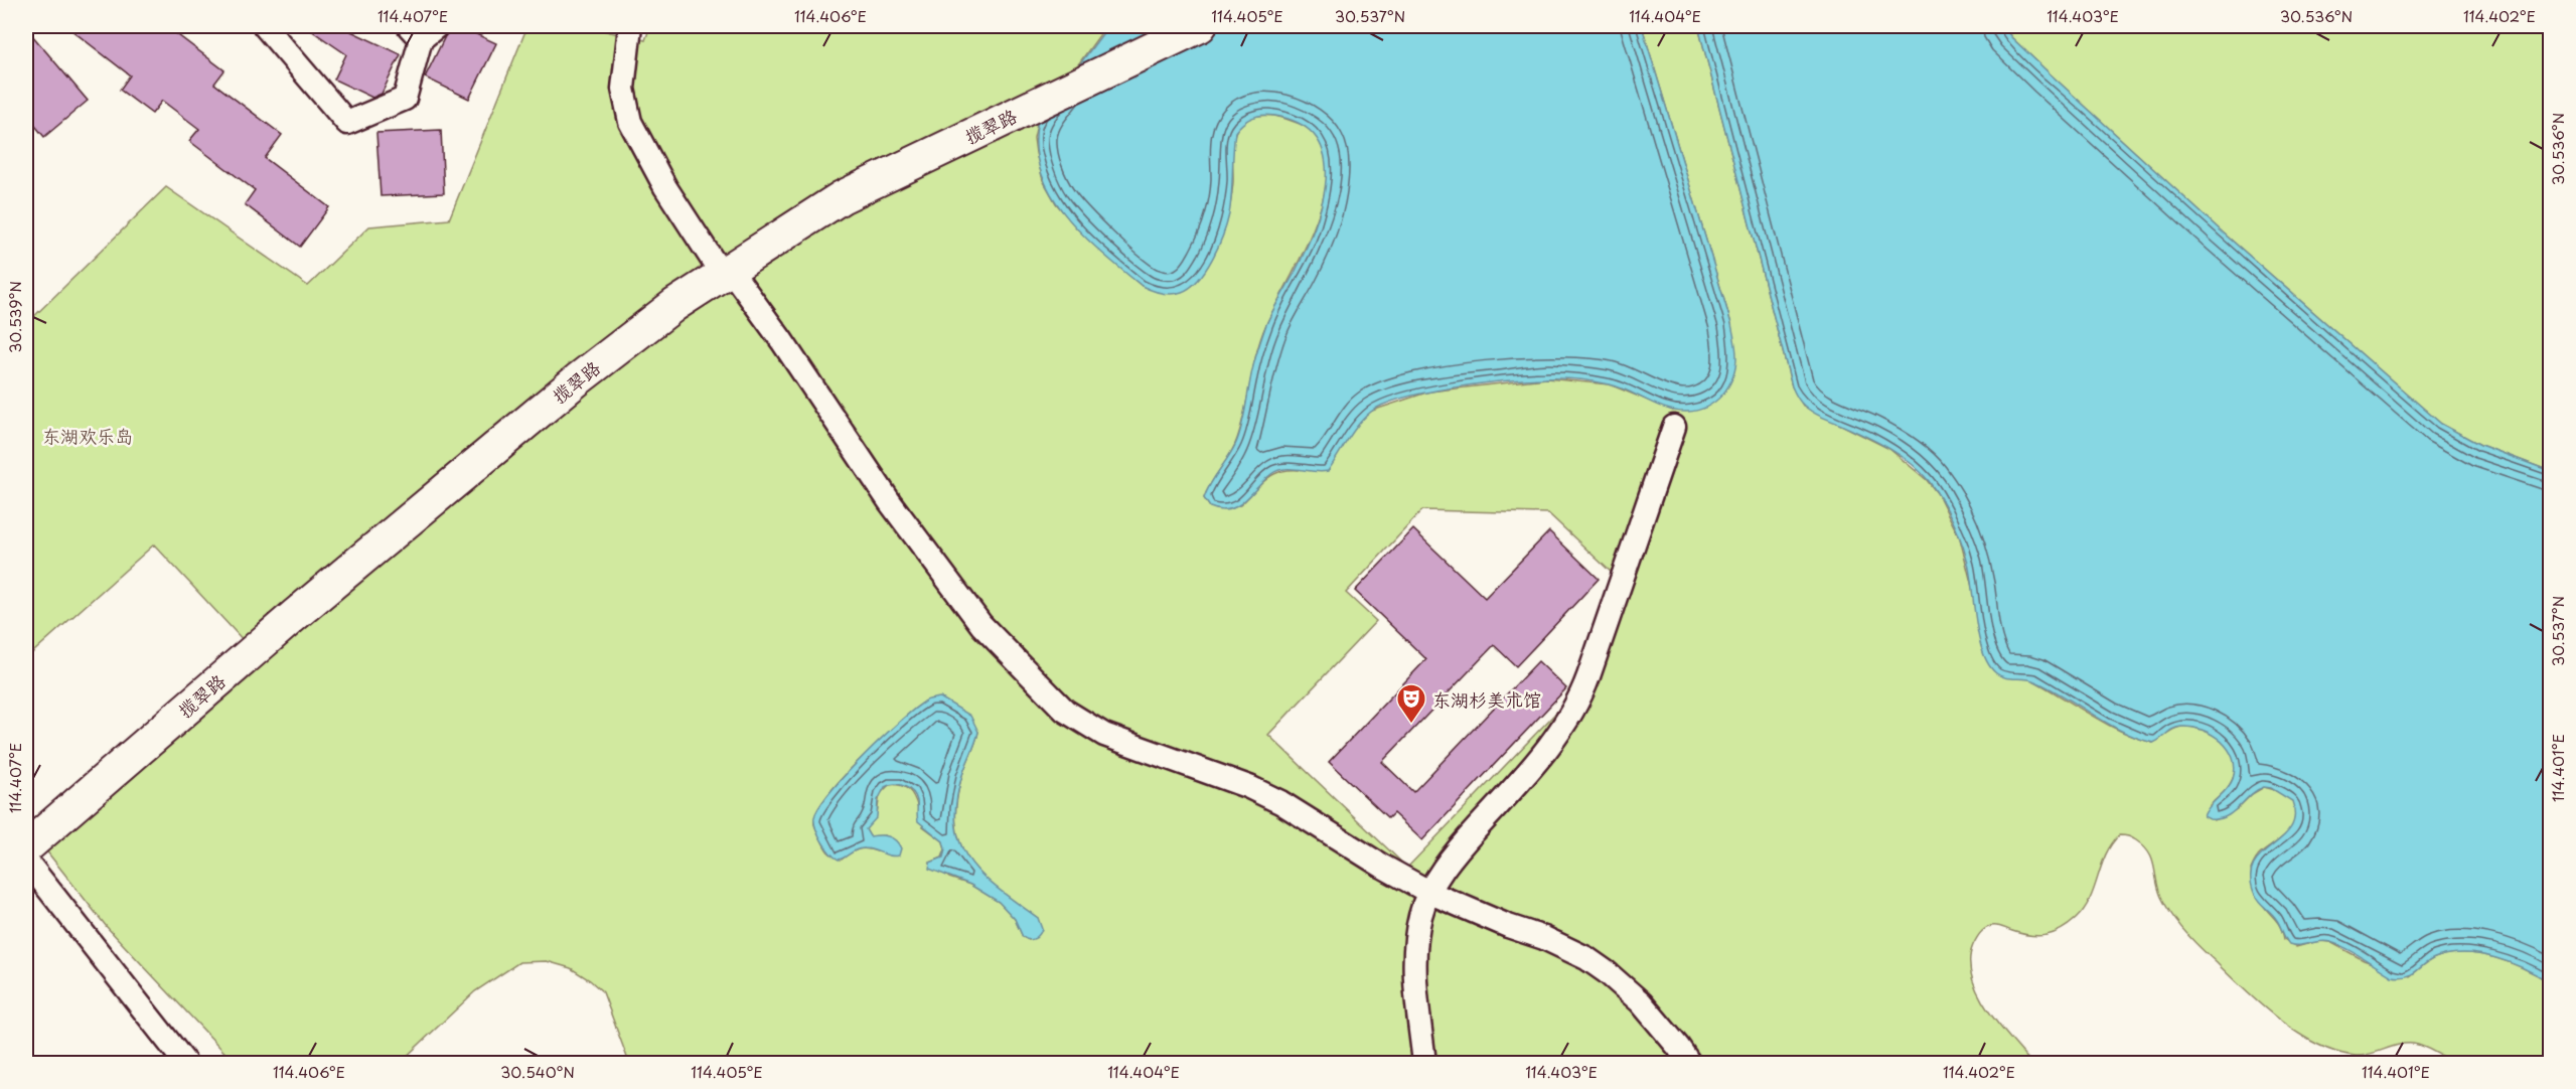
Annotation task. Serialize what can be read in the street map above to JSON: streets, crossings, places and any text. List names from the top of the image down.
{
  "streets": {
    "street": ["揽翠路"]
  },
  "parks": ["东湖欢乐岛"],
  "places": {
    "theatre": ["东湖杉美术馆"]
  },
  "coordinates": [
    "114.407°E",
    "114.406°E",
    "114.405°E",
    "30.537°N",
    "114.404°E",
    "114.403°E",
    "30.536°N",
    "114.402°E",
    "30.539°N",
    "114.401°E",
    "30.540°N"
  ]
}
